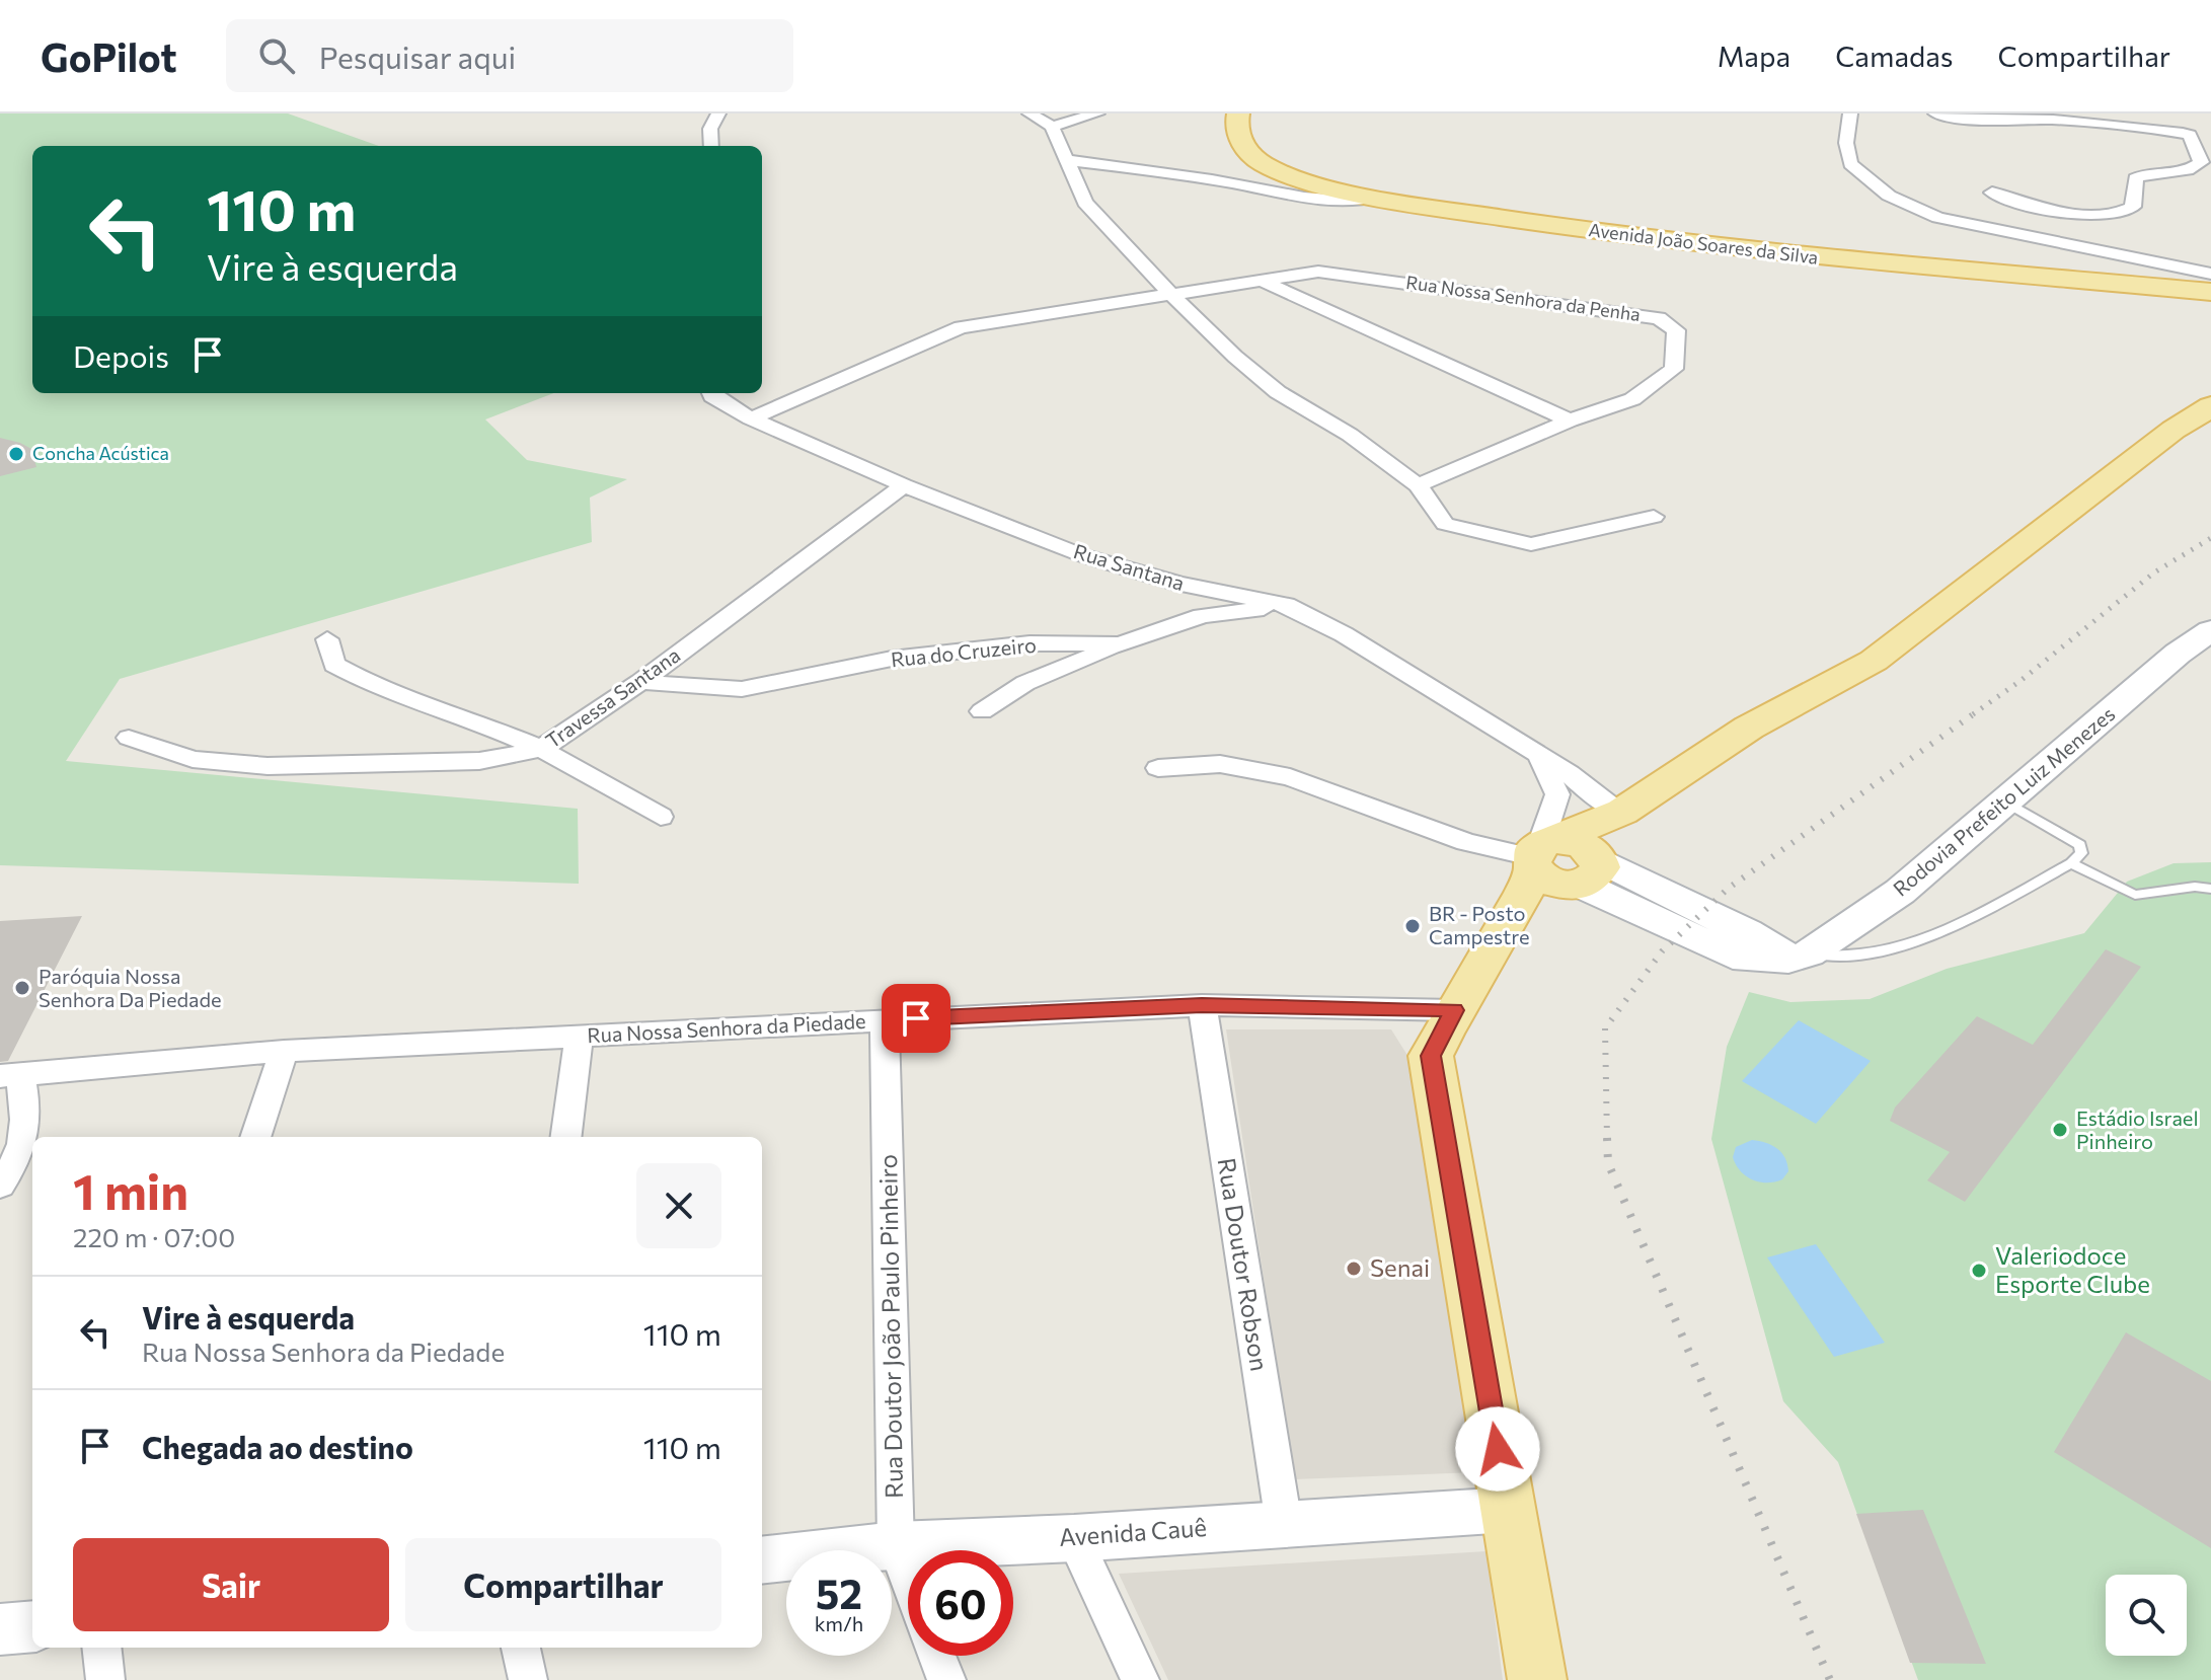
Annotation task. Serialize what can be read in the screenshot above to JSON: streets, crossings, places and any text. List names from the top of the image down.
{
  "streets": {
    "main road": ["Avenida João Soares da Silva", "Rodovia Prefeito Luiz Menezes", "Avenida Cauê"],
    "street": [
      "Rua Nossa Senhora da Penha",
      "Rua Santana",
      "Rua do Cruzeiro",
      "Travessa Santana",
      "Rua Nossa Senhora da Piedade",
      "Rua Doutor Robson",
      "Rua Doutor João Paulo Pinheiro"
    ]
  },
  "crossings": [
    ["Rua Nossa Senhora da Penha", "Rua Santana"],
    ["Rua Santana", "Rua do Cruzeiro"],
    ["Rua Santana", "Travessa Santana"],
    ["Rua do Cruzeiro", "Travessa Santana"],
    ["Rua Nossa Senhora da Piedade", "Rua Doutor Robson"],
    ["Rua Nossa Senhora da Piedade", "Rua Doutor João Paulo Pinheiro"],
    ["Rua Doutor Robson", "Avenida Cauê"],
    ["Rua Doutor João Paulo Pinheiro", "Avenida Cauê"]
  ],
  "places": [
    "Concha Acústica",
    "BR - Posto Campestre",
    "Paróquia Nossa Senhora Da Piedade",
    "Estádio Israel Pinheiro",
    "Senai",
    "Valeriodoce Esporte Clube"
  ],
  "page": {
    "header": "GoPilot",
    "search": "Pesquisar aqui",
    "nav": ["Mapa", "Camadas", "Compartilhar"],
    "turn": ["110 m", "Vire à esquerda"],
    "then": "Depois",
    "heading": ["1 min", "220 m · 07:00"],
    "list": [
      {
        "name": "Vire à esquerda",
        "note": "Rua Nossa Senhora da Piedade",
        "value": "110 m"
      },
      {
        "name": "Chegada ao destino",
        "value": "110 m"
      }
    ],
    "buttons": ["Sair", "Compartilhar"],
    "speed": "52 km/h",
    "limit": "60"
  }
}
